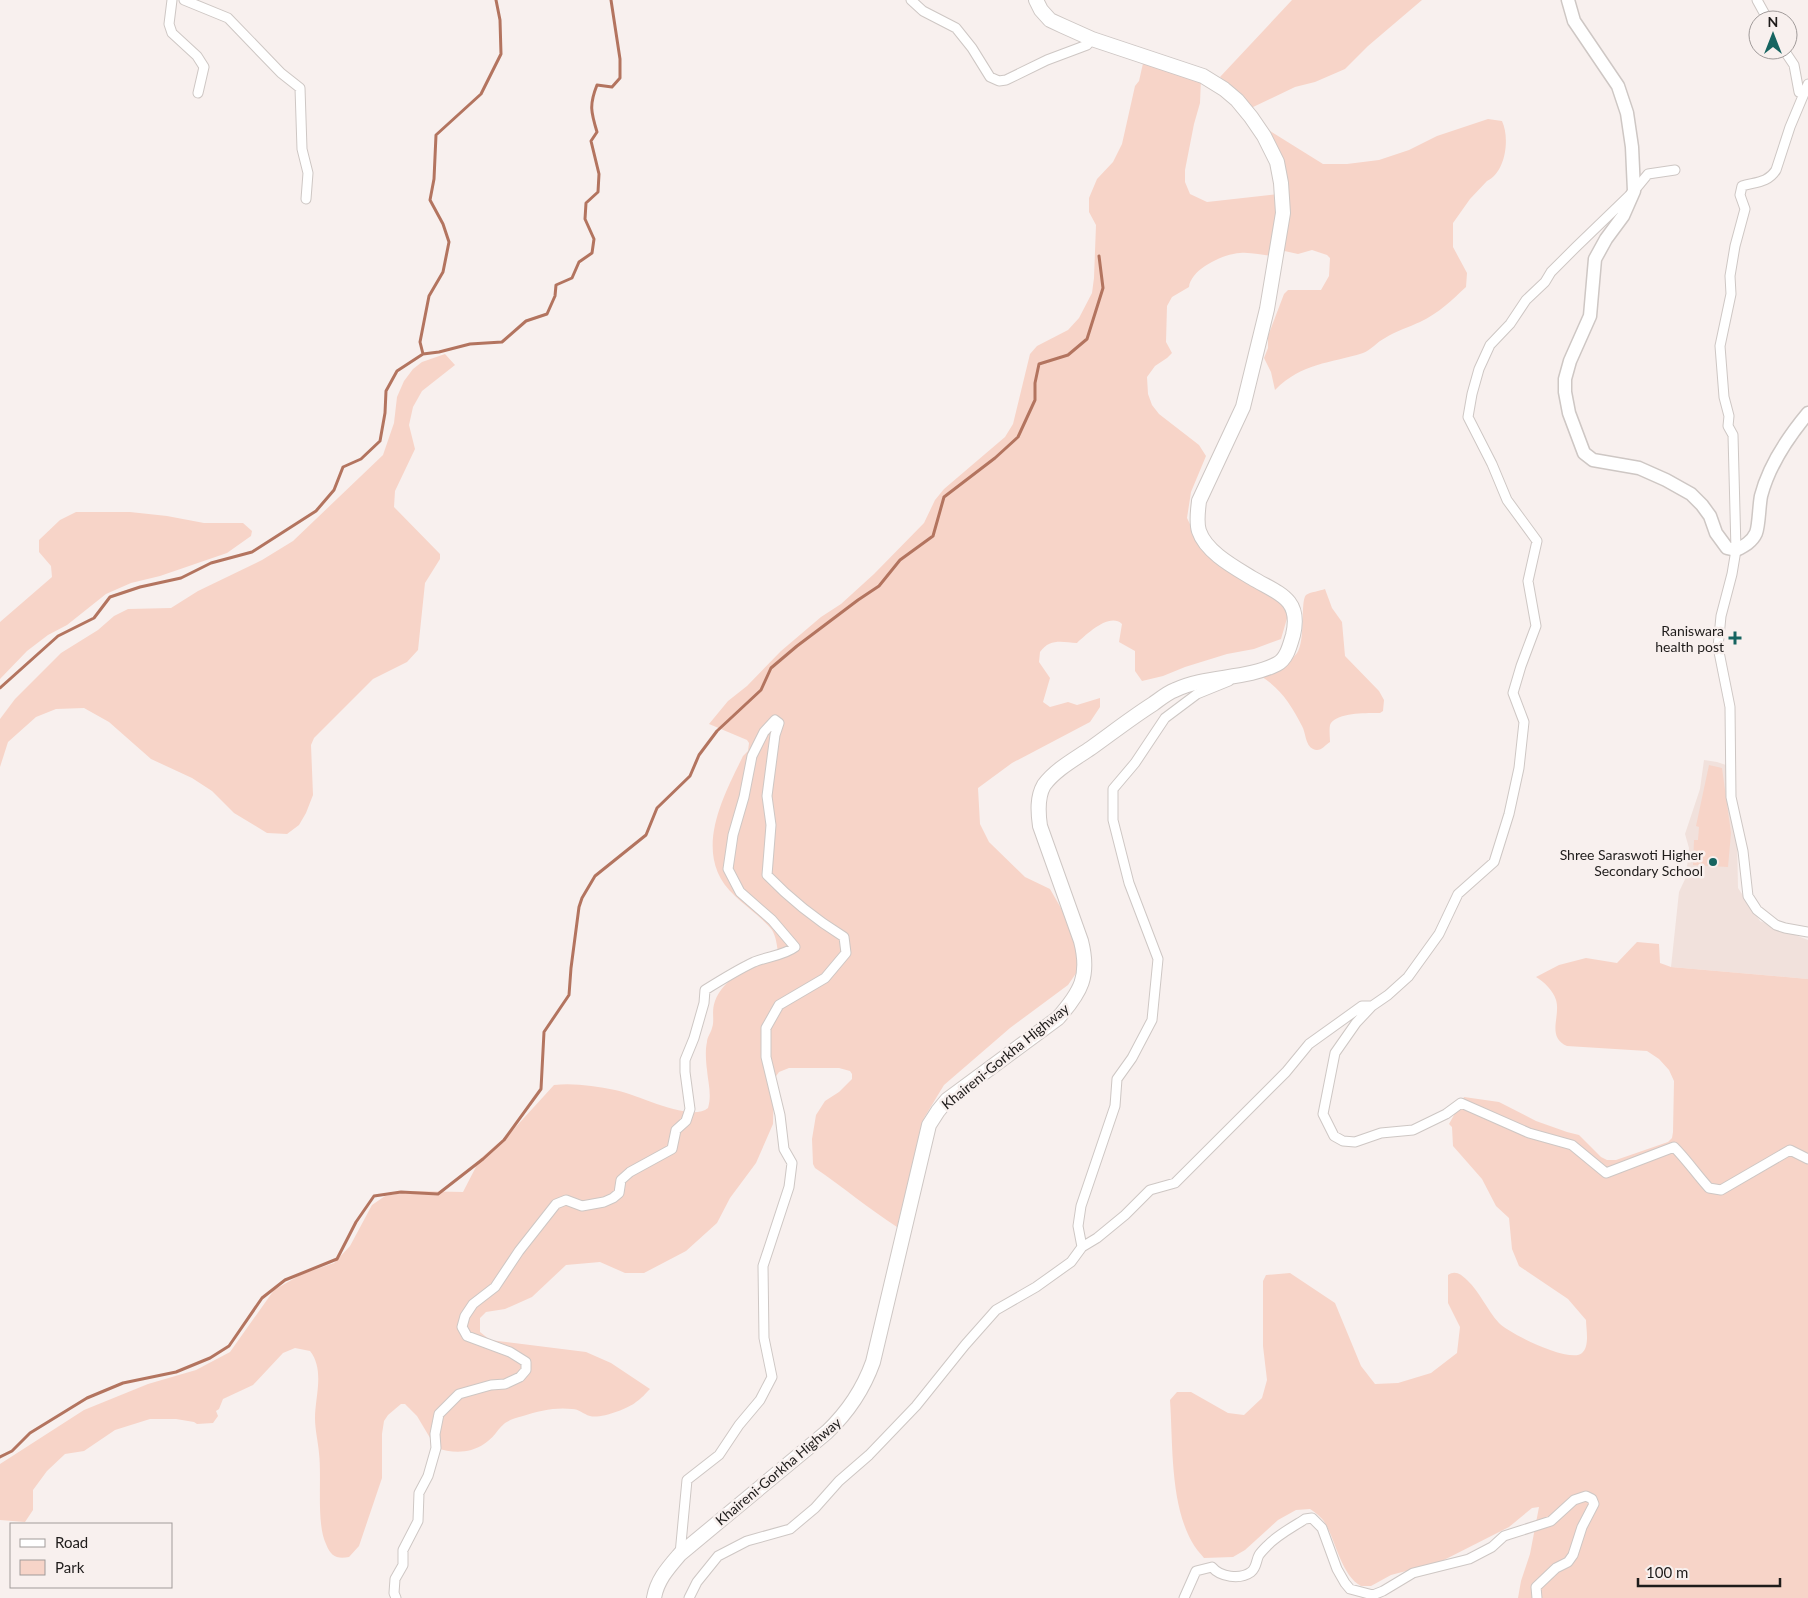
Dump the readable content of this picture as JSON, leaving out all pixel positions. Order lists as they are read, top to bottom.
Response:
{
  "streets": {
    "main road": ["Khaireni-Gorkha Highway"]
  },
  "places": {
    "health": ["Raniswara health post"],
    "other": ["Shree Saraswoti Higher Secondary School"]
  },
  "legend": ["Road", "Park"],
  "scale_bar": "100 m",
  "north": "top"
}
